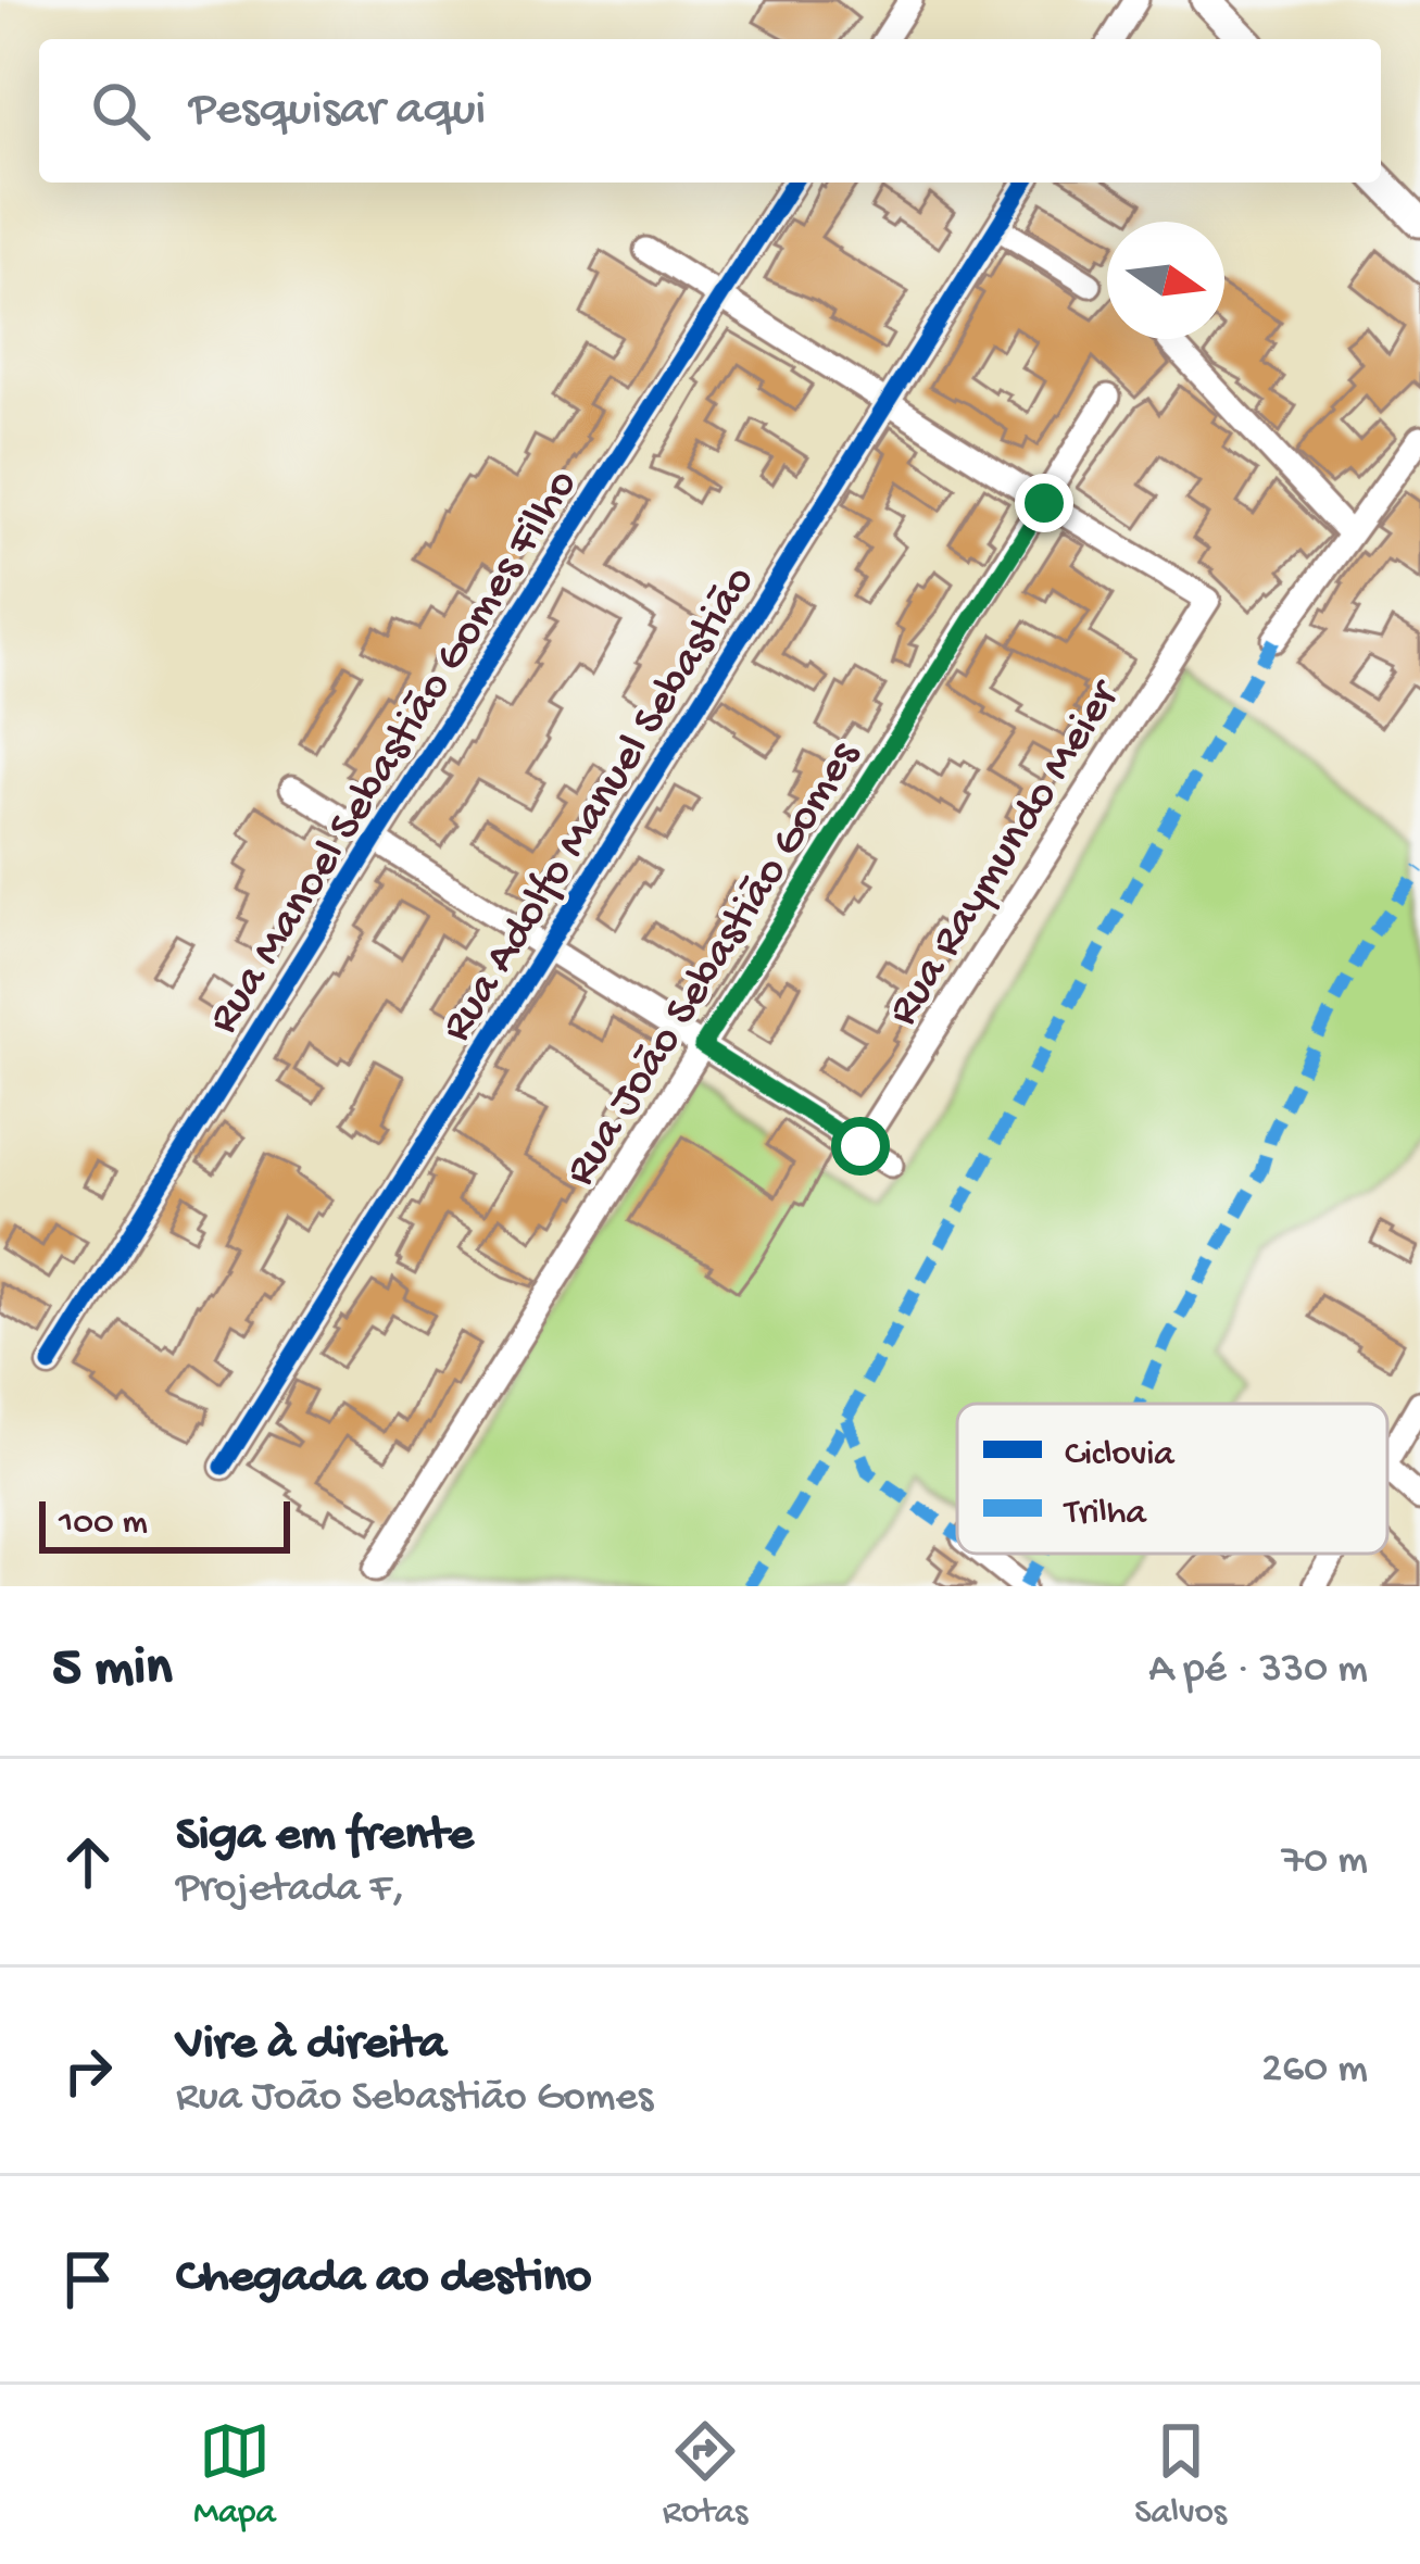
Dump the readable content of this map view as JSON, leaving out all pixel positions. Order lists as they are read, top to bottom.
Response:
{
  "streets": {
    "street": [
      "Rua Manoel Sebastião Gomes Filho",
      "Rua Adolfo Manuel Sebastião",
      "Rua Raymundo Meier",
      "Rua João Sebastião Gomes"
    ]
  },
  "crossings": [
    ["Rua Raymundo Meier", "Rua João Sebastião Gomes"]
  ],
  "legend": ["Ciclovia", "Trilha"],
  "scale_bar": "100 m",
  "north": "right",
  "page": {
    "search": "Pesquisar aqui",
    "scale": "100 m",
    "heading": ["5 min", "A pé · 330 m"],
    "list": [
      ["Siga em frente", "Projetada F,", "70 m"],
      ["Vire à direita", "Rua João Sebastião Gomes", "260 m"],
      "Chegada ao destino"
    ],
    "nav": ["Mapa", "Rotas", "Salvos"]
  }
}
